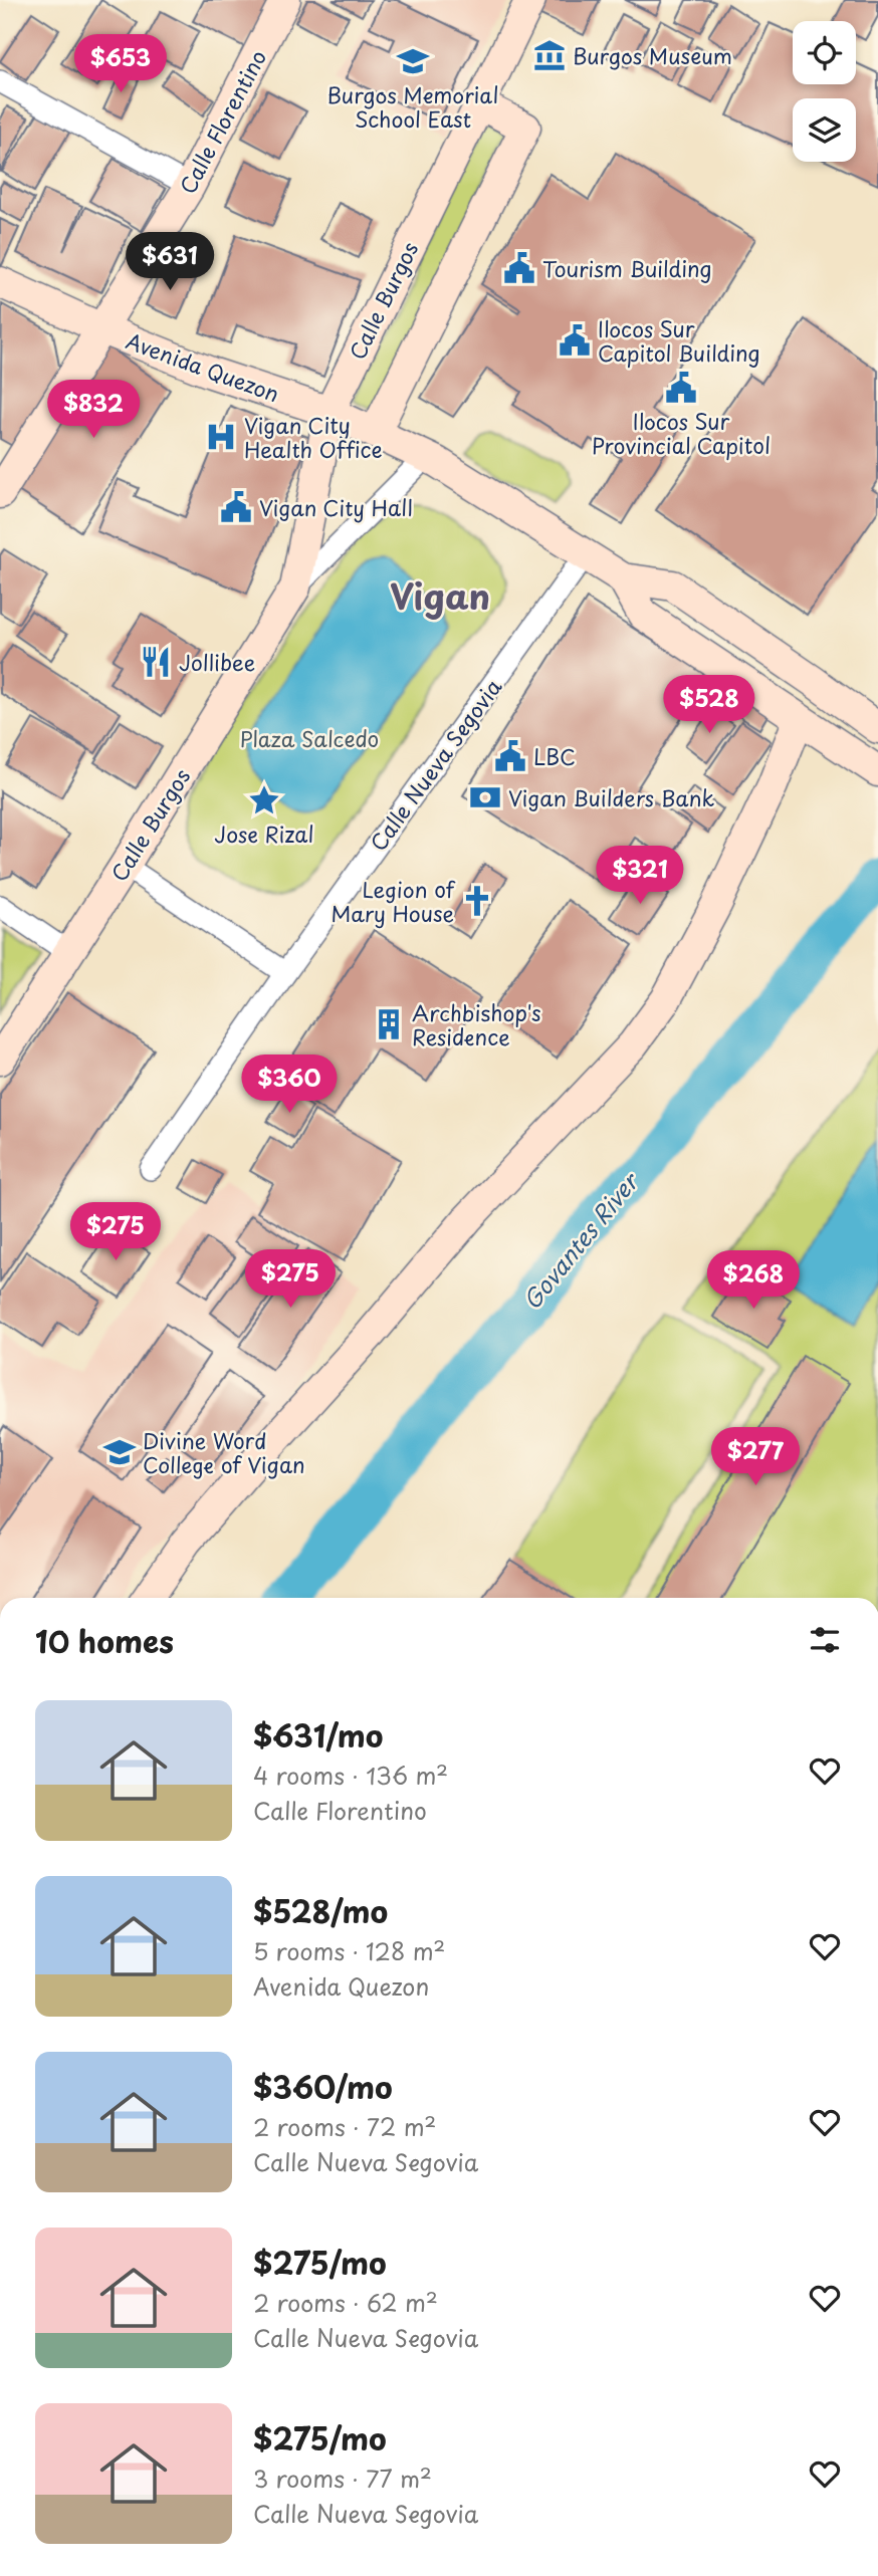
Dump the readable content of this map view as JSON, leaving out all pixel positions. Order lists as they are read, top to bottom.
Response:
{
  "streets": {
    "street": [
      "Calle Florentino",
      "Calle Burgos",
      "Avenida Quezon",
      "Calle Nueva Segovia"
    ]
  },
  "crossings": [
    ["Calle Florentino", "Avenida Quezon"],
    ["Calle Burgos", "Avenida Quezon"],
    ["Avenida Quezon", "Calle Nueva Segovia"]
  ],
  "districts": ["Vigan"],
  "water": ["Govantes River"],
  "parks": ["Plaza Salcedo"],
  "places": {
    "museum": ["Burgos Museum"],
    "school or university": ["Burgos Memorial School East", "Divine Word College of Vigan"],
    "public building": [
      "Tourism Building",
      "Ilocos Sur Capitol Building",
      "Ilocos Sur Provincial Capitol",
      "Vigan City Hall",
      "LBC"
    ],
    "hospital": ["Vigan City Health Office"],
    "restaurant": ["Jollibee"],
    "bank": ["Vigan Builders Bank"],
    "place": ["Jose Rizal"],
    "church": ["Legion of Mary House"],
    "building": ["Archbishop's Residence"]
  },
  "page": {
    "price": [
      "$653",
      "$631",
      "$832",
      "$528",
      "$321",
      "$360",
      "$275",
      "$275",
      "$268",
      "$277"
    ],
    "heading": "10 homes",
    "list": [
      {
        "name": "$631/mo",
        "note": "4 rooms · 136 m² · Calle Florentino"
      },
      {
        "name": "$528/mo",
        "note": "5 rooms · 128 m² · Avenida Quezon"
      },
      {
        "name": "$360/mo",
        "note": "2 rooms · 72 m² · Calle Nueva Segovia"
      },
      {
        "name": "$275/mo",
        "note": "2 rooms · 62 m² · Calle Nueva Segovia"
      },
      {
        "name": "$275/mo",
        "note": "3 rooms · 77 m² · Calle Nueva Segovia"
      }
    ]
  }
}
